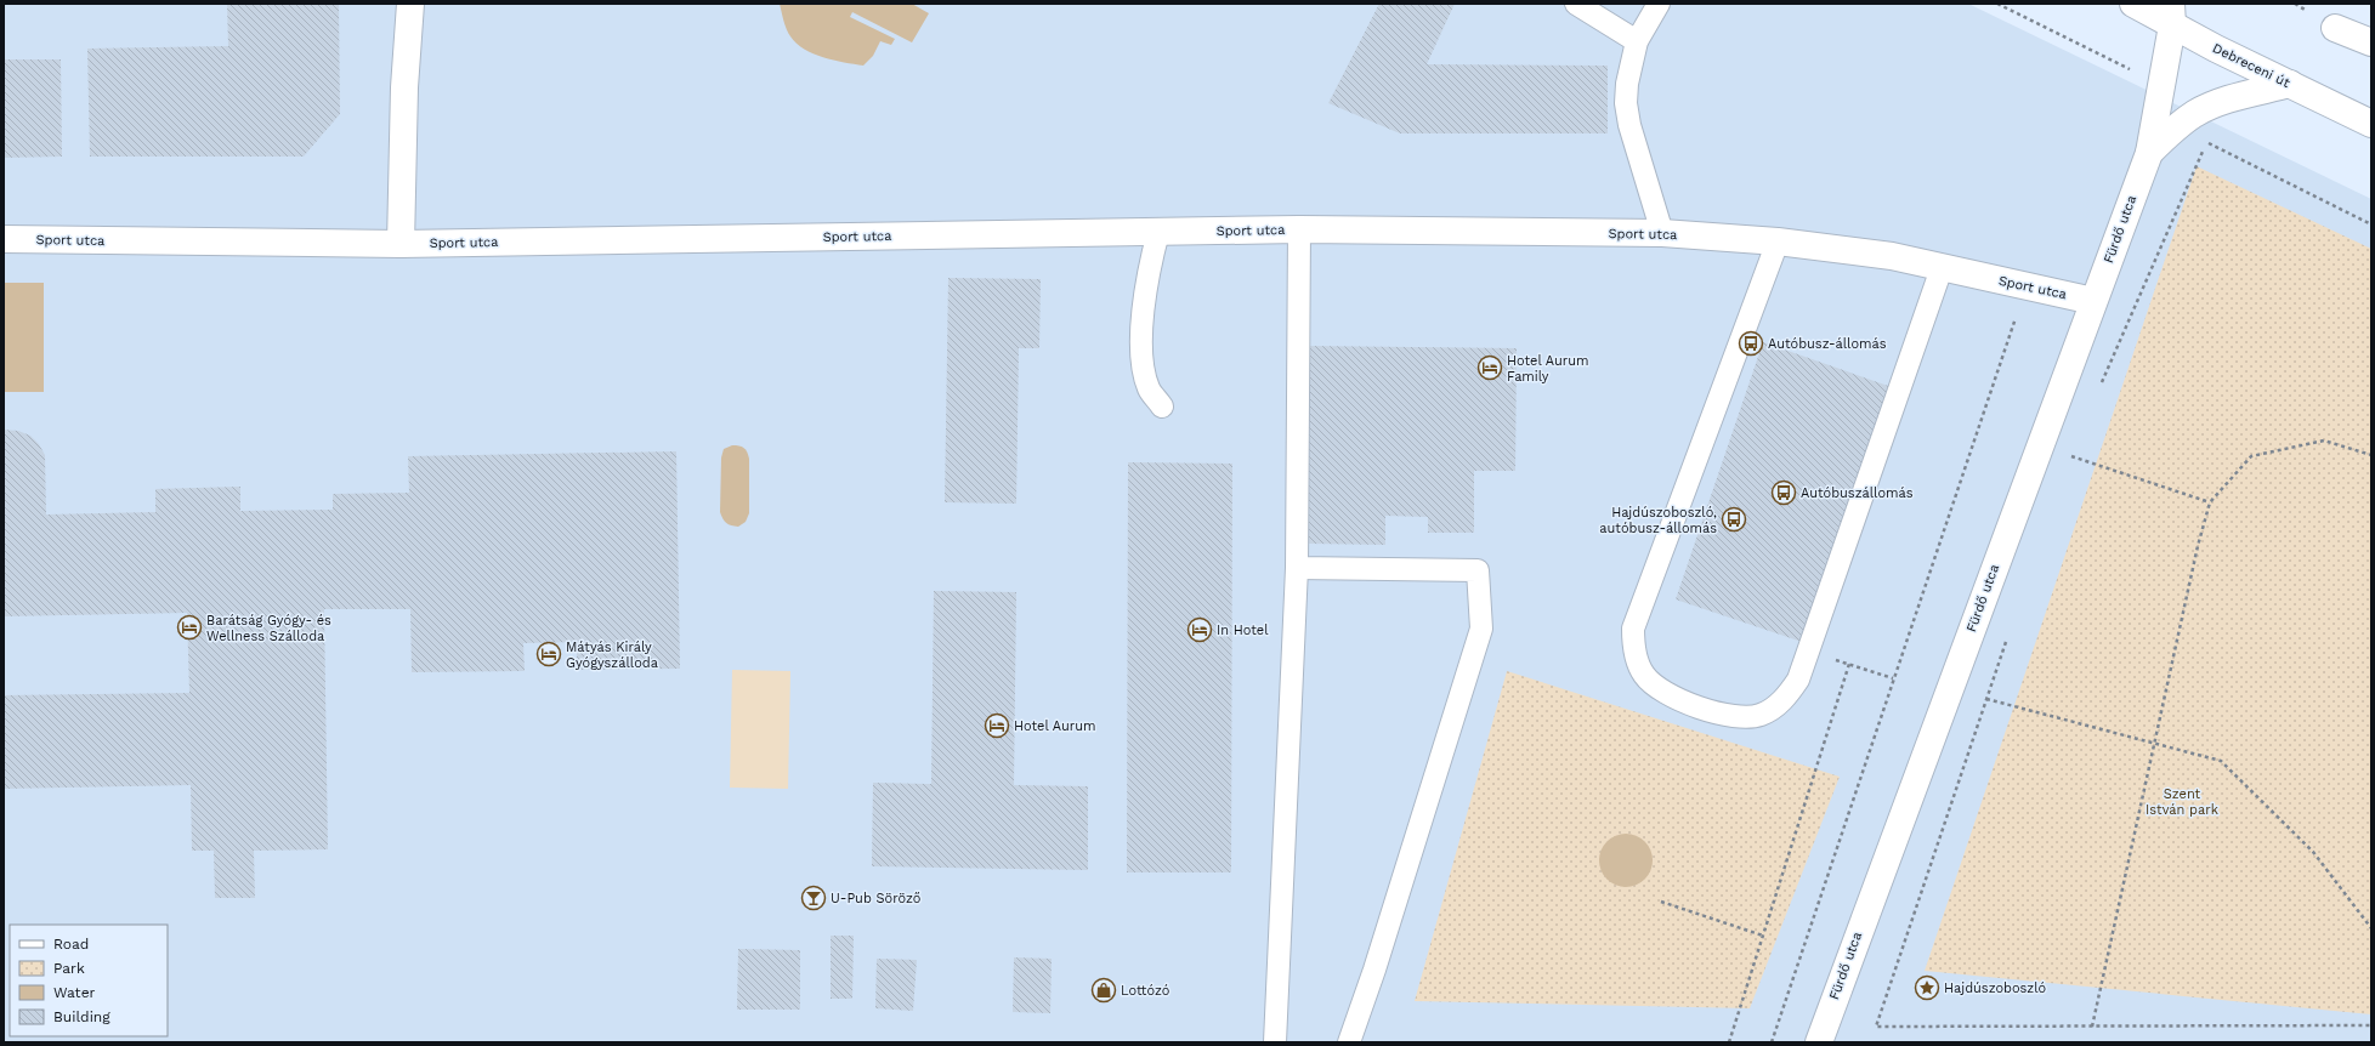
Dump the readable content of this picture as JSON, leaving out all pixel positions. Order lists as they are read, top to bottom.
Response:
{
  "streets": {
    "street": ["Debreceni út", "Fürdő utca", "Sport utca"]
  },
  "crossings": [
    ["Debreceni út", "Fürdő utca"],
    ["Fürdő utca", "Sport utca"]
  ],
  "parks": ["Szent István park"],
  "places": {
    "bus stop": ["Autóbusz-állomás", "Autóbuszállomás", "Hajdúszoboszló, autóbusz-állomás"],
    "hotel": [
      "Hotel Aurum Family",
      "Barátság Gyógy- és Wellness Szálloda",
      "In Hotel",
      "Mátyás Király Gyógyszálloda",
      "Hotel Aurum"
    ],
    "bar": ["U-Pub Söröző"],
    "place": ["Hajdúszoboszló"],
    "shop": ["Lottózó"]
  },
  "legend": [
    "Road",
    "Park",
    "Water",
    "Building"
  ]
}
